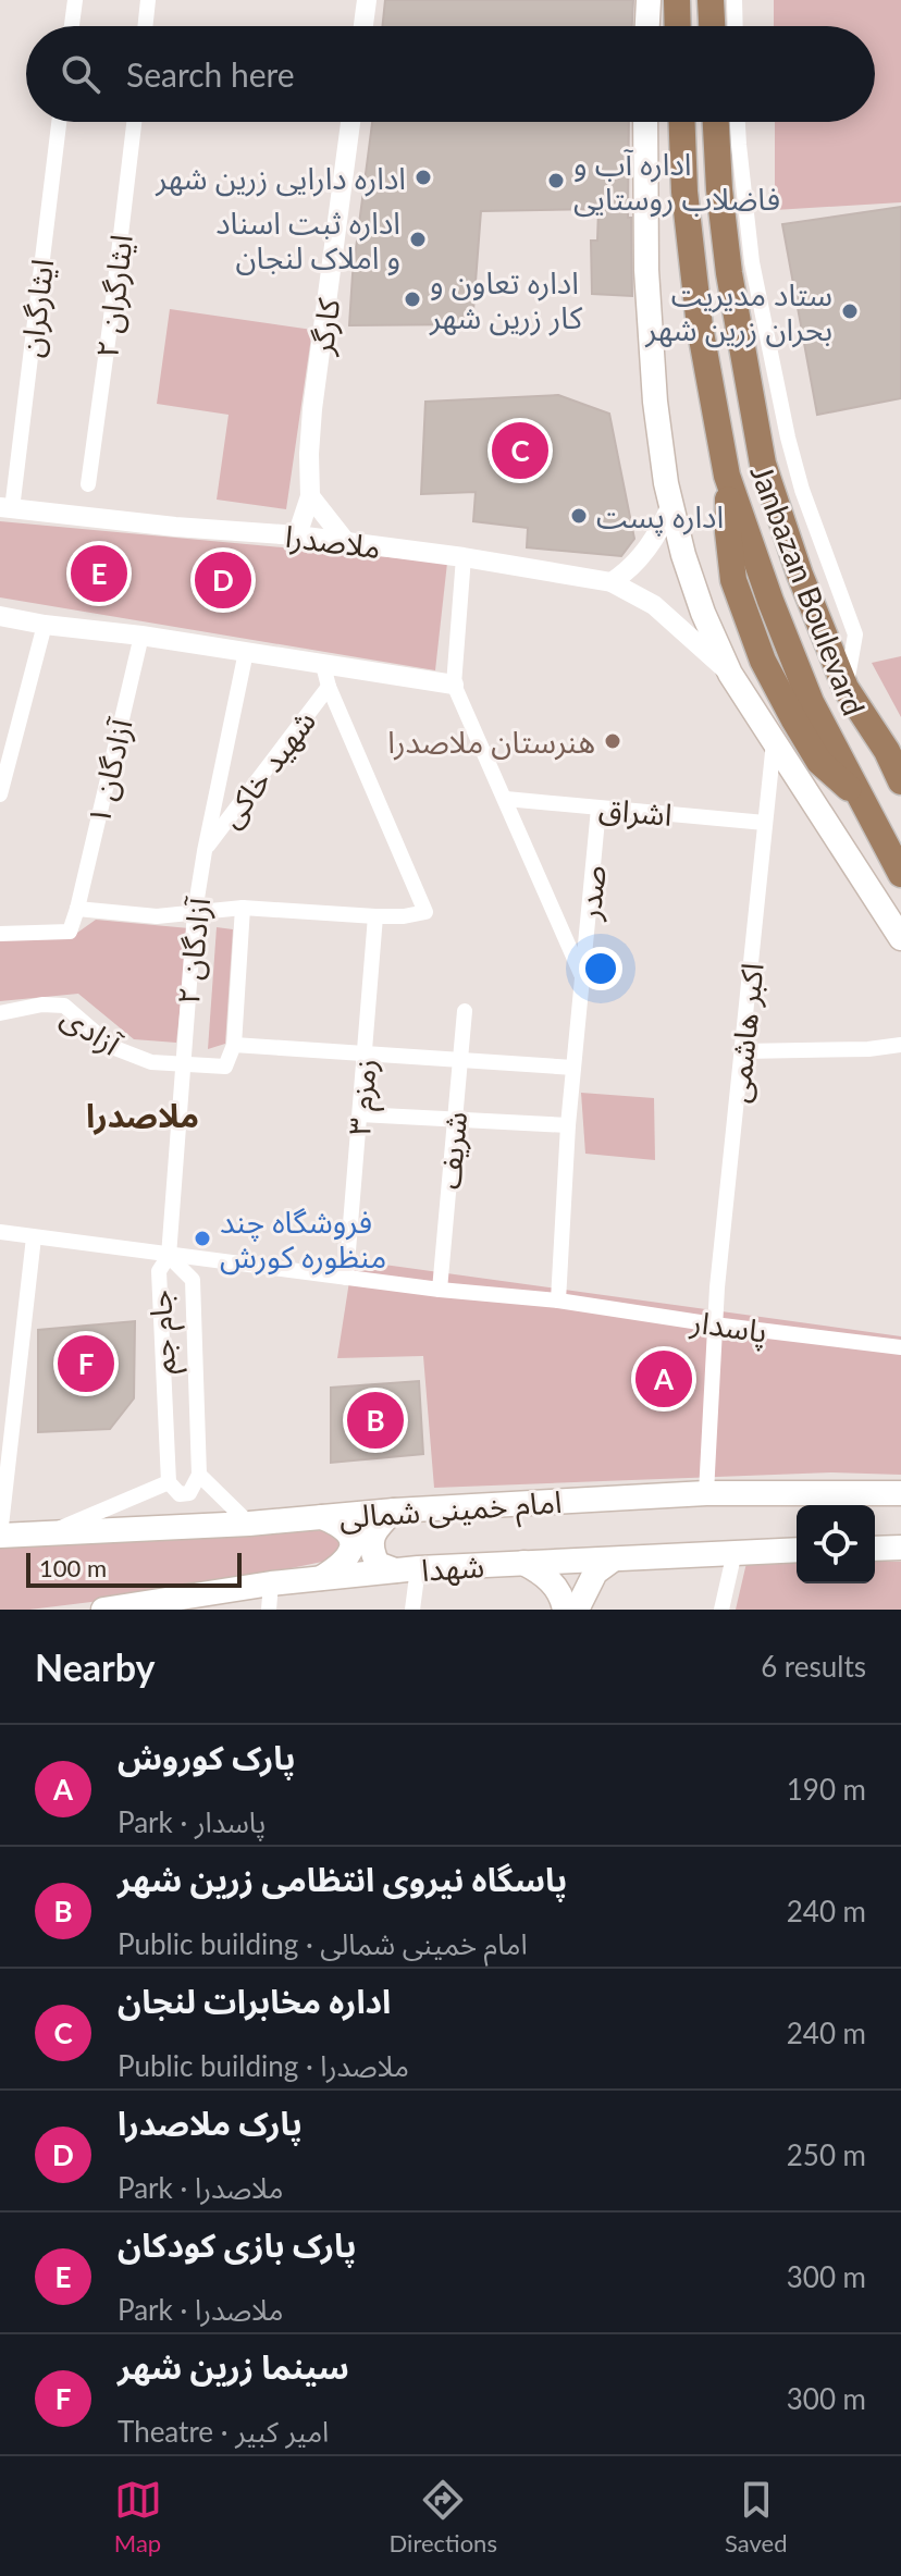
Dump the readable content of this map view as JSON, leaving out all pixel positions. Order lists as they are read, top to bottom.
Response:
{
  "streets": {
    "main road": ["Janbazan Boulevard", "امام خمینی شمالی", "شهدا"],
    "street": [
      "ایثارگران ۲",
      "ایثارگران",
      "کارگر",
      "ملاصدرا",
      "شهید خاکی",
      "آزادگان ۱",
      "اشراق",
      "صدر",
      "آزادگان ۲",
      "آزادی",
      "اکبر هاشمی",
      "زمزم ۳",
      "شریف",
      "پاسدار",
      "جام جم"
    ]
  },
  "crossings": [
    ["ایثارگران", "ملاصدرا"],
    ["کارگر", "ملاصدرا"],
    ["شهید خاکی", "آزادگان ۲"],
    ["اشراق", "صدر"],
    ["اشراق", "اکبر هاشمی"],
    ["صدر", "پاسدار"],
    ["آزادگان ۲", "آزادی"],
    ["آزادگان ۲", "پاسدار"],
    ["آزادگان ۲", "جام جم"],
    ["اکبر هاشمی", "پاسدار"],
    ["اکبر هاشمی", "امام خمینی شمالی"],
    ["زمزم ۳", "پاسدار"],
    ["شریف", "پاسدار"],
    ["پاسدار", "جام جم"]
  ],
  "districts": ["ملاصدرا"],
  "places": [
    "اداره دارایی زرین شهر",
    "اداره آب و فاضلاب روستایی",
    "اداره ثبت اسناد و املاک لنجان",
    "اداره تعاون و کار زرین شهر",
    "ستاد مدیریت بحران زرین شهر",
    "اداره پست",
    "هنرستان ملاصدرا",
    "فروشگاه چند منظوره کورش"
  ],
  "scale_bar": "100 m",
  "page": {
    "search": "Search here",
    "pins": [
      "C",
      "E",
      "D",
      "F",
      "A",
      "B"
    ],
    "scale": "100 m",
    "heading": ["Nearby", "6 results"],
    "list": [
      {
        "mark": "A",
        "name": "پارک کوروش",
        "note": "Park · پاسدار",
        "value": "190 m"
      },
      {
        "mark": "B",
        "name": "پاسگاه نیروی انتظامی زرین شهر",
        "note": "Public building · امام خمینی شمالی",
        "value": "240 m"
      },
      {
        "mark": "C",
        "name": "اداره مخابرات لنجان",
        "note": "Public building · ملاصدرا",
        "value": "240 m"
      },
      {
        "mark": "D",
        "name": "پارک ملاصدرا",
        "note": "Park · ملاصدرا",
        "value": "250 m"
      },
      {
        "mark": "E",
        "name": "پارک بازی کودکان",
        "note": "Park · ملاصدرا",
        "value": "300 m"
      },
      {
        "mark": "F",
        "name": "سینما زرین شهر",
        "note": "Theatre · امیر کبیر",
        "value": "300 m"
      }
    ],
    "nav": ["Map", "Directions", "Saved"]
  }
}
